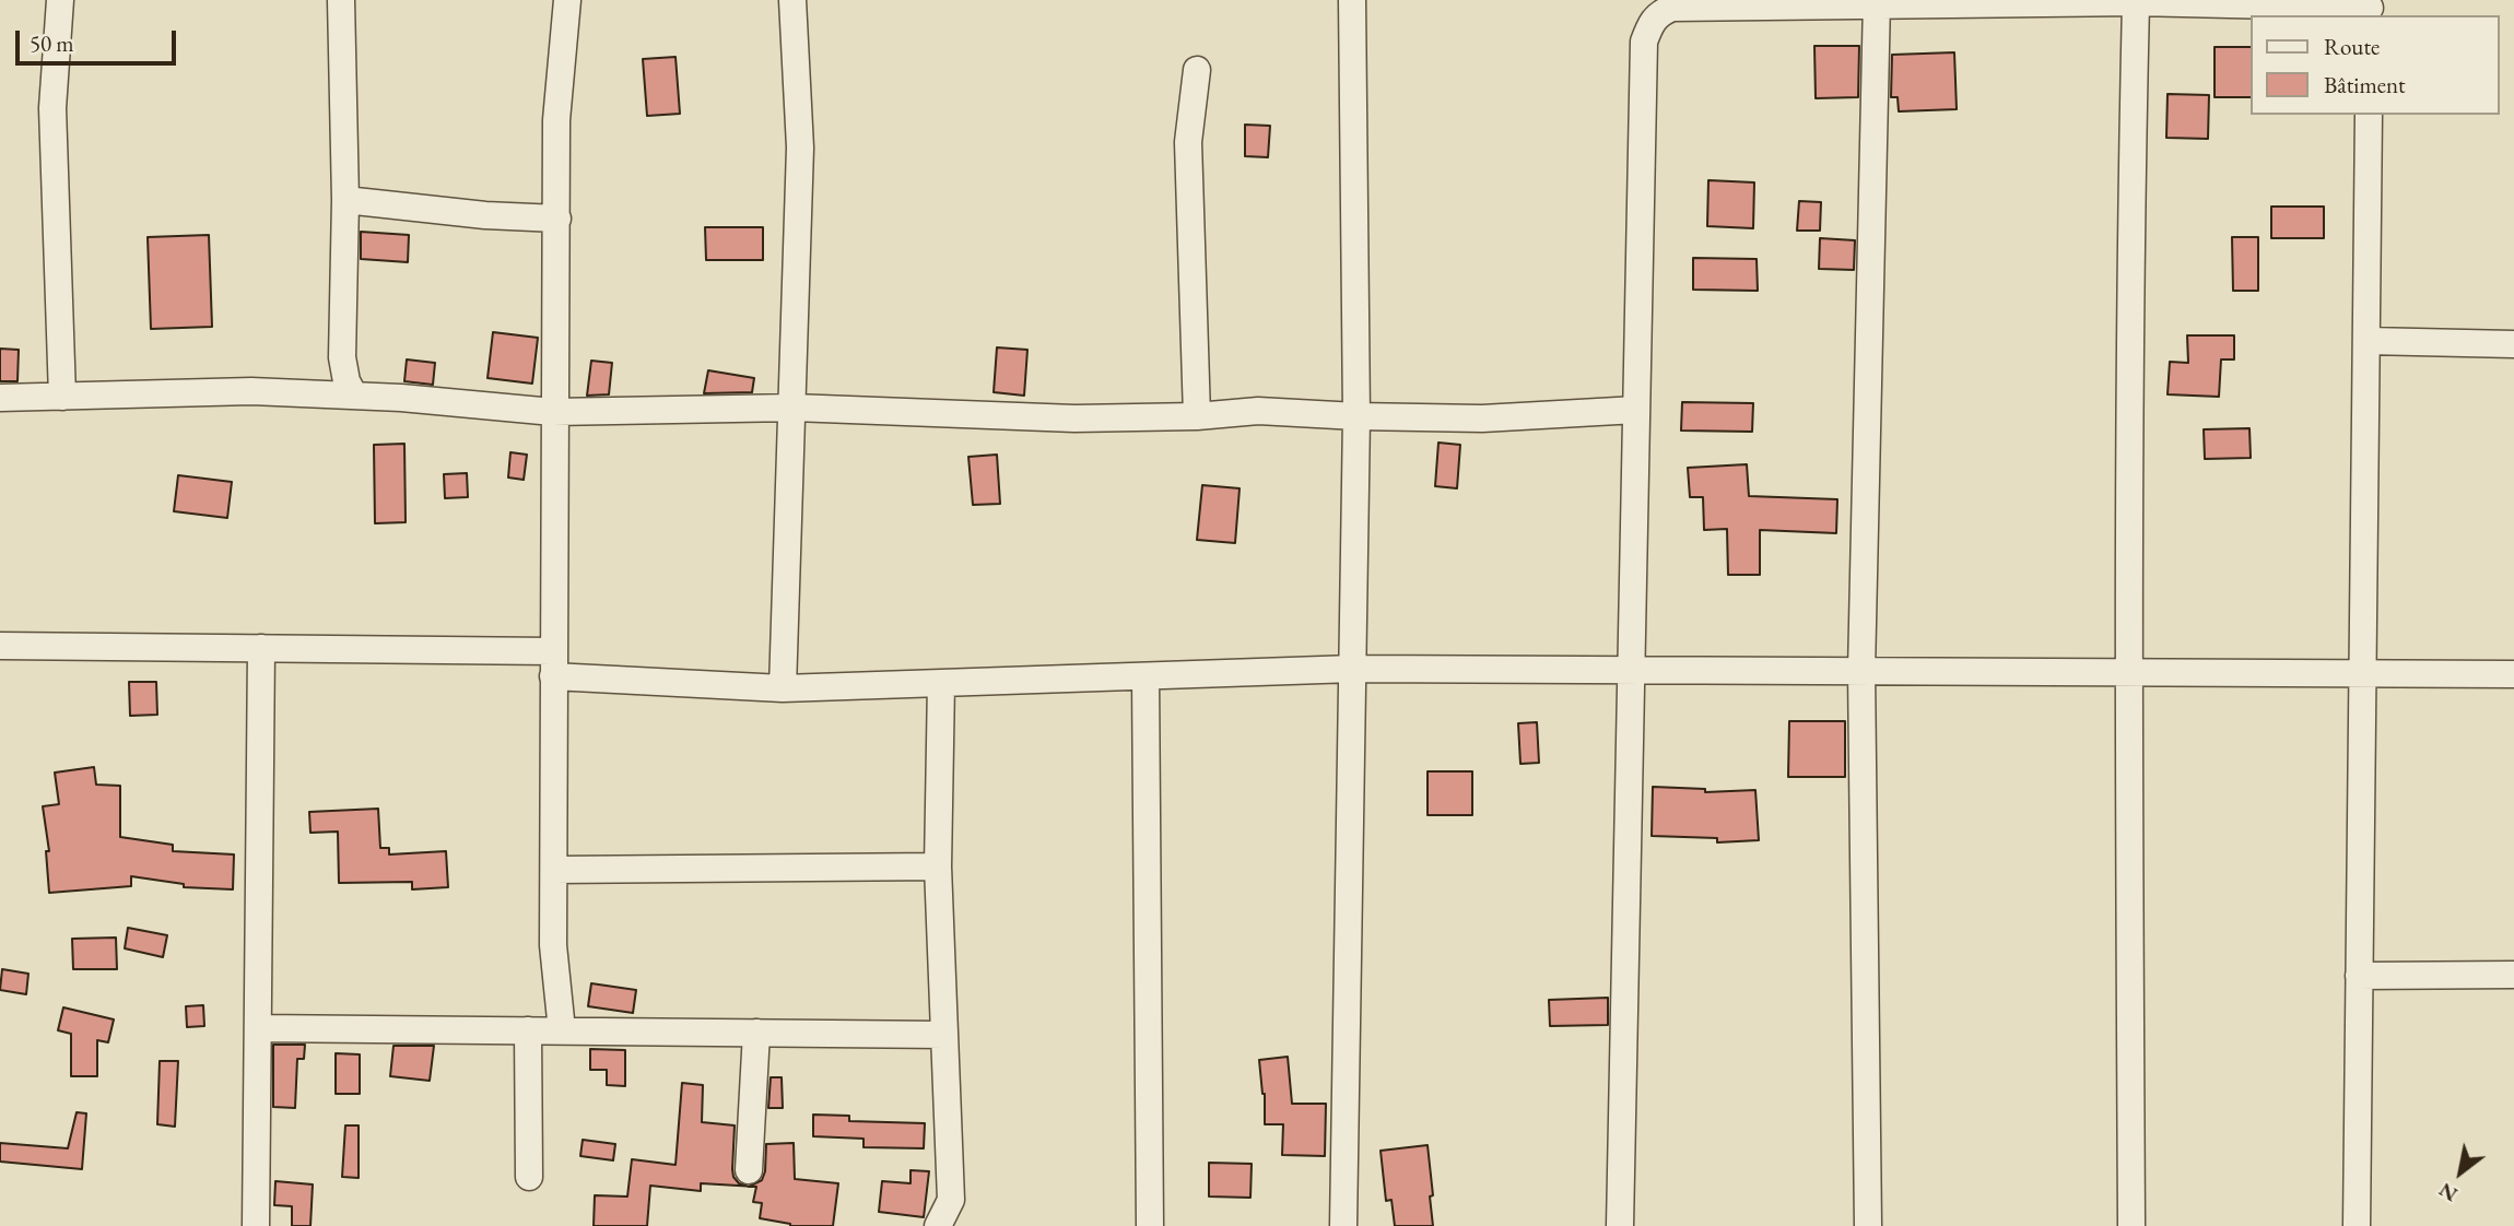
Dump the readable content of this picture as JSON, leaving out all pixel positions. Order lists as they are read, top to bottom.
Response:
{
  "legend": ["Route", "Bâtiment"],
  "scale_bar": "50 m",
  "north": "bottom left"
}
